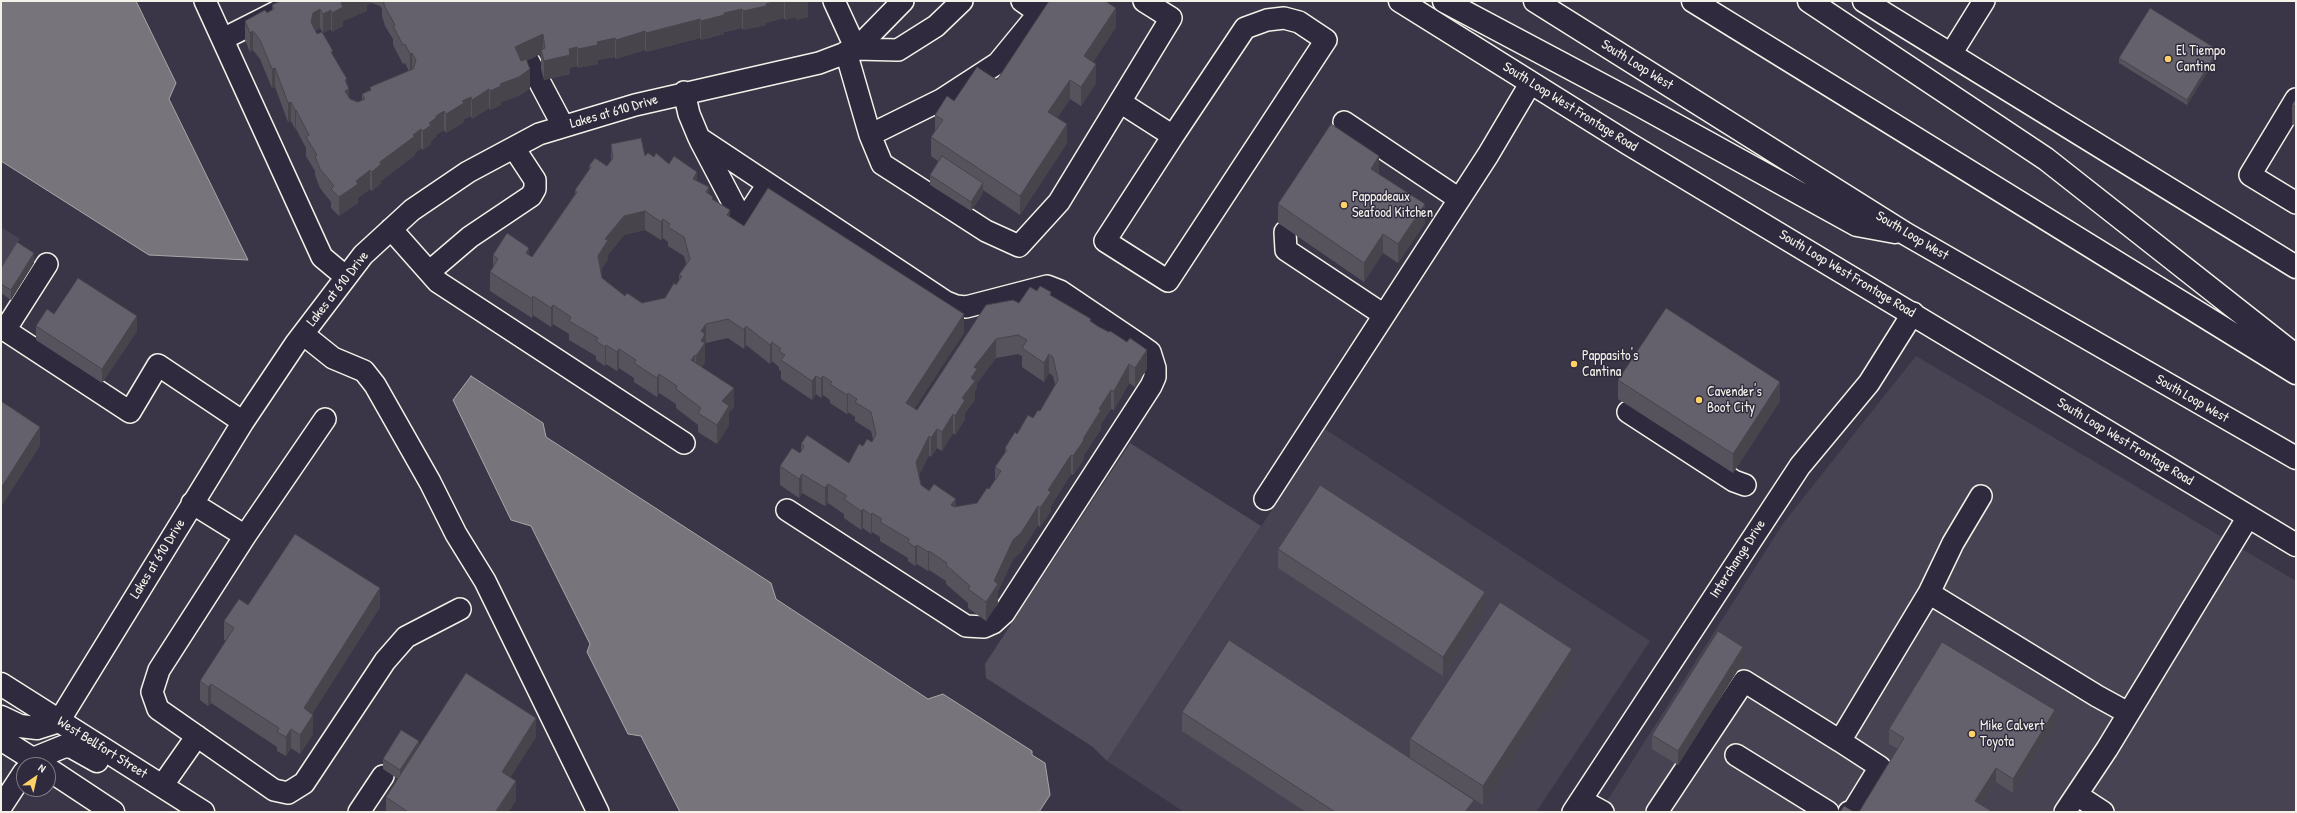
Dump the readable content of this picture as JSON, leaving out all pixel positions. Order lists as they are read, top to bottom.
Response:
{
  "streets": {
    "main road": ["South Loop West", "South Loop West Frontage Road", "West Bellfort Street"],
    "street": ["Lakes at 610 Drive", "Interchange Drive"]
  },
  "crossings": [
    ["South Loop West Frontage Road", "Interchange Drive"],
    ["Lakes at 610 Drive", "West Bellfort Street"]
  ],
  "places": [
    "El Tiempo Cantina",
    "Pappadeaux Seafood Kitchen",
    "Pappasito's Cantina",
    "Cavender's Boot City",
    "Mike Calvert Toyota"
  ],
  "north": "top right"
}
